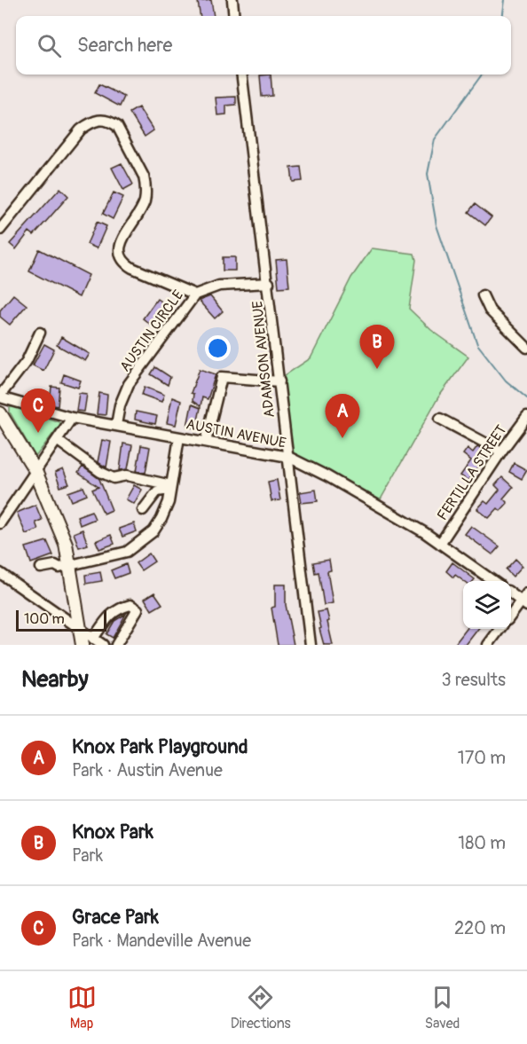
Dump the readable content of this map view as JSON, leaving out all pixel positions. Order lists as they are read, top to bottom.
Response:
{
  "streets": {
    "street": [
      "AUSTIN CIRCLE",
      "ADAMSON AVENUE",
      "AUSTIN AVENUE",
      "FERTILLA STREET"
    ]
  },
  "crossings": [
    ["AUSTIN CIRCLE", "ADAMSON AVENUE"],
    ["AUSTIN CIRCLE", "AUSTIN AVENUE"],
    ["ADAMSON AVENUE", "AUSTIN AVENUE"],
    ["AUSTIN AVENUE", "FERTILLA STREET"]
  ],
  "scale_bar": "100 m",
  "page": {
    "search": "Search here",
    "pins": ["B", "C", "A"],
    "scale": "100 m",
    "heading": ["Nearby", "3 results"],
    "list": [
      {
        "mark": "A",
        "name": "Knox Park Playground",
        "note": "Park · Austin Avenue",
        "value": "170 m"
      },
      {
        "mark": "B",
        "name": "Knox Park",
        "note": "Park",
        "value": "180 m"
      },
      {
        "mark": "C",
        "name": "Grace Park",
        "note": "Park · Mandeville Avenue",
        "value": "220 m"
      }
    ],
    "nav": ["Map", "Directions", "Saved"]
  }
}
